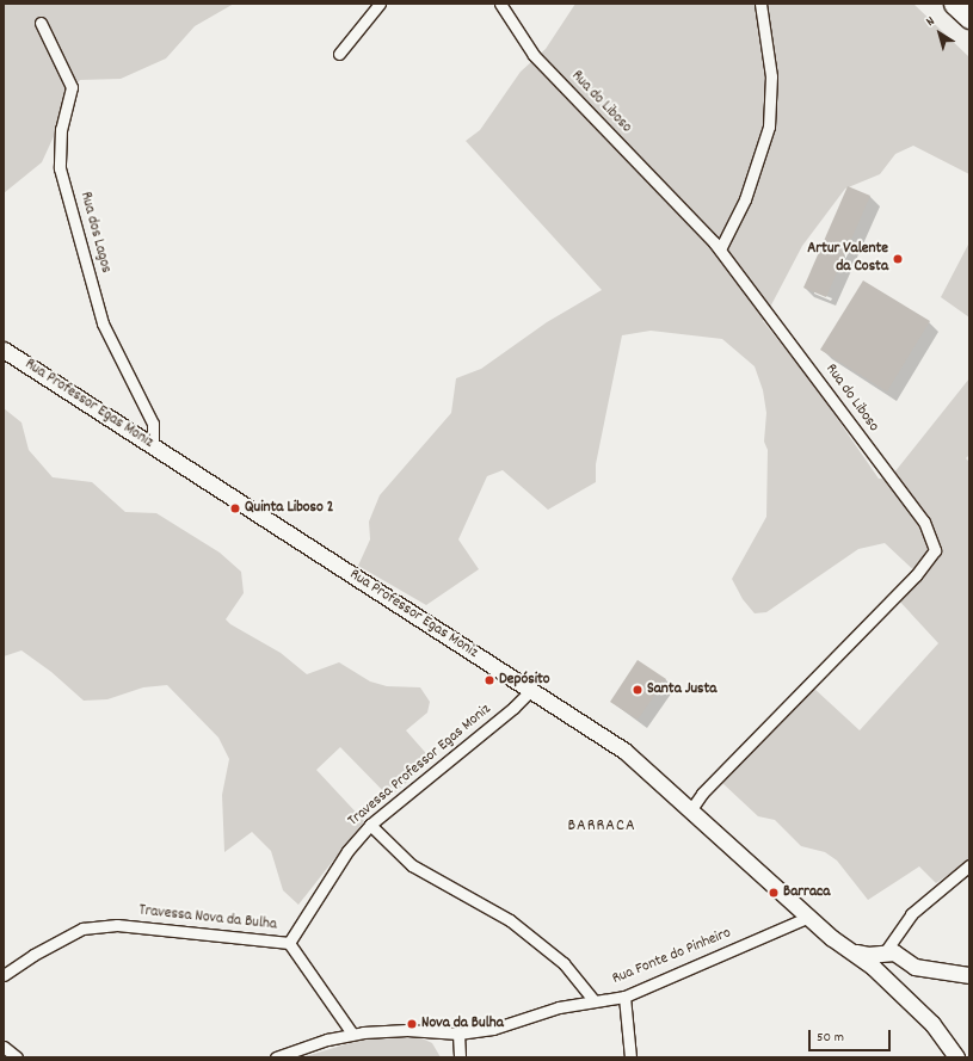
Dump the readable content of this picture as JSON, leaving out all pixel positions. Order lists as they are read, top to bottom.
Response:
{
  "streets": {
    "main road": ["Rua Professor Egas Moniz"],
    "street": [
      "Rua do Liboso",
      "Rua dos Lagos",
      "Travessa Professor Egas Moniz",
      "Travessa Nova da Bulha",
      "Rua Fonte do Pinheiro"
    ]
  },
  "crossings": [
    ["Rua do Liboso", "Rua Professor Egas Moniz"],
    ["Rua dos Lagos", "Rua Professor Egas Moniz"],
    ["Rua Professor Egas Moniz", "Travessa Professor Egas Moniz"],
    ["Rua Professor Egas Moniz", "Rua Fonte do Pinheiro"],
    ["Travessa Professor Egas Moniz", "Travessa Nova da Bulha"]
  ],
  "districts": ["BARRACA"],
  "places": [
    "Artur Valente da Costa",
    "Quinta Liboso 2",
    "Depósito",
    "Santa Justa",
    "Barraca",
    "Nova da Bulha"
  ],
  "scale_bar": "50 m",
  "north": "top left"
}
